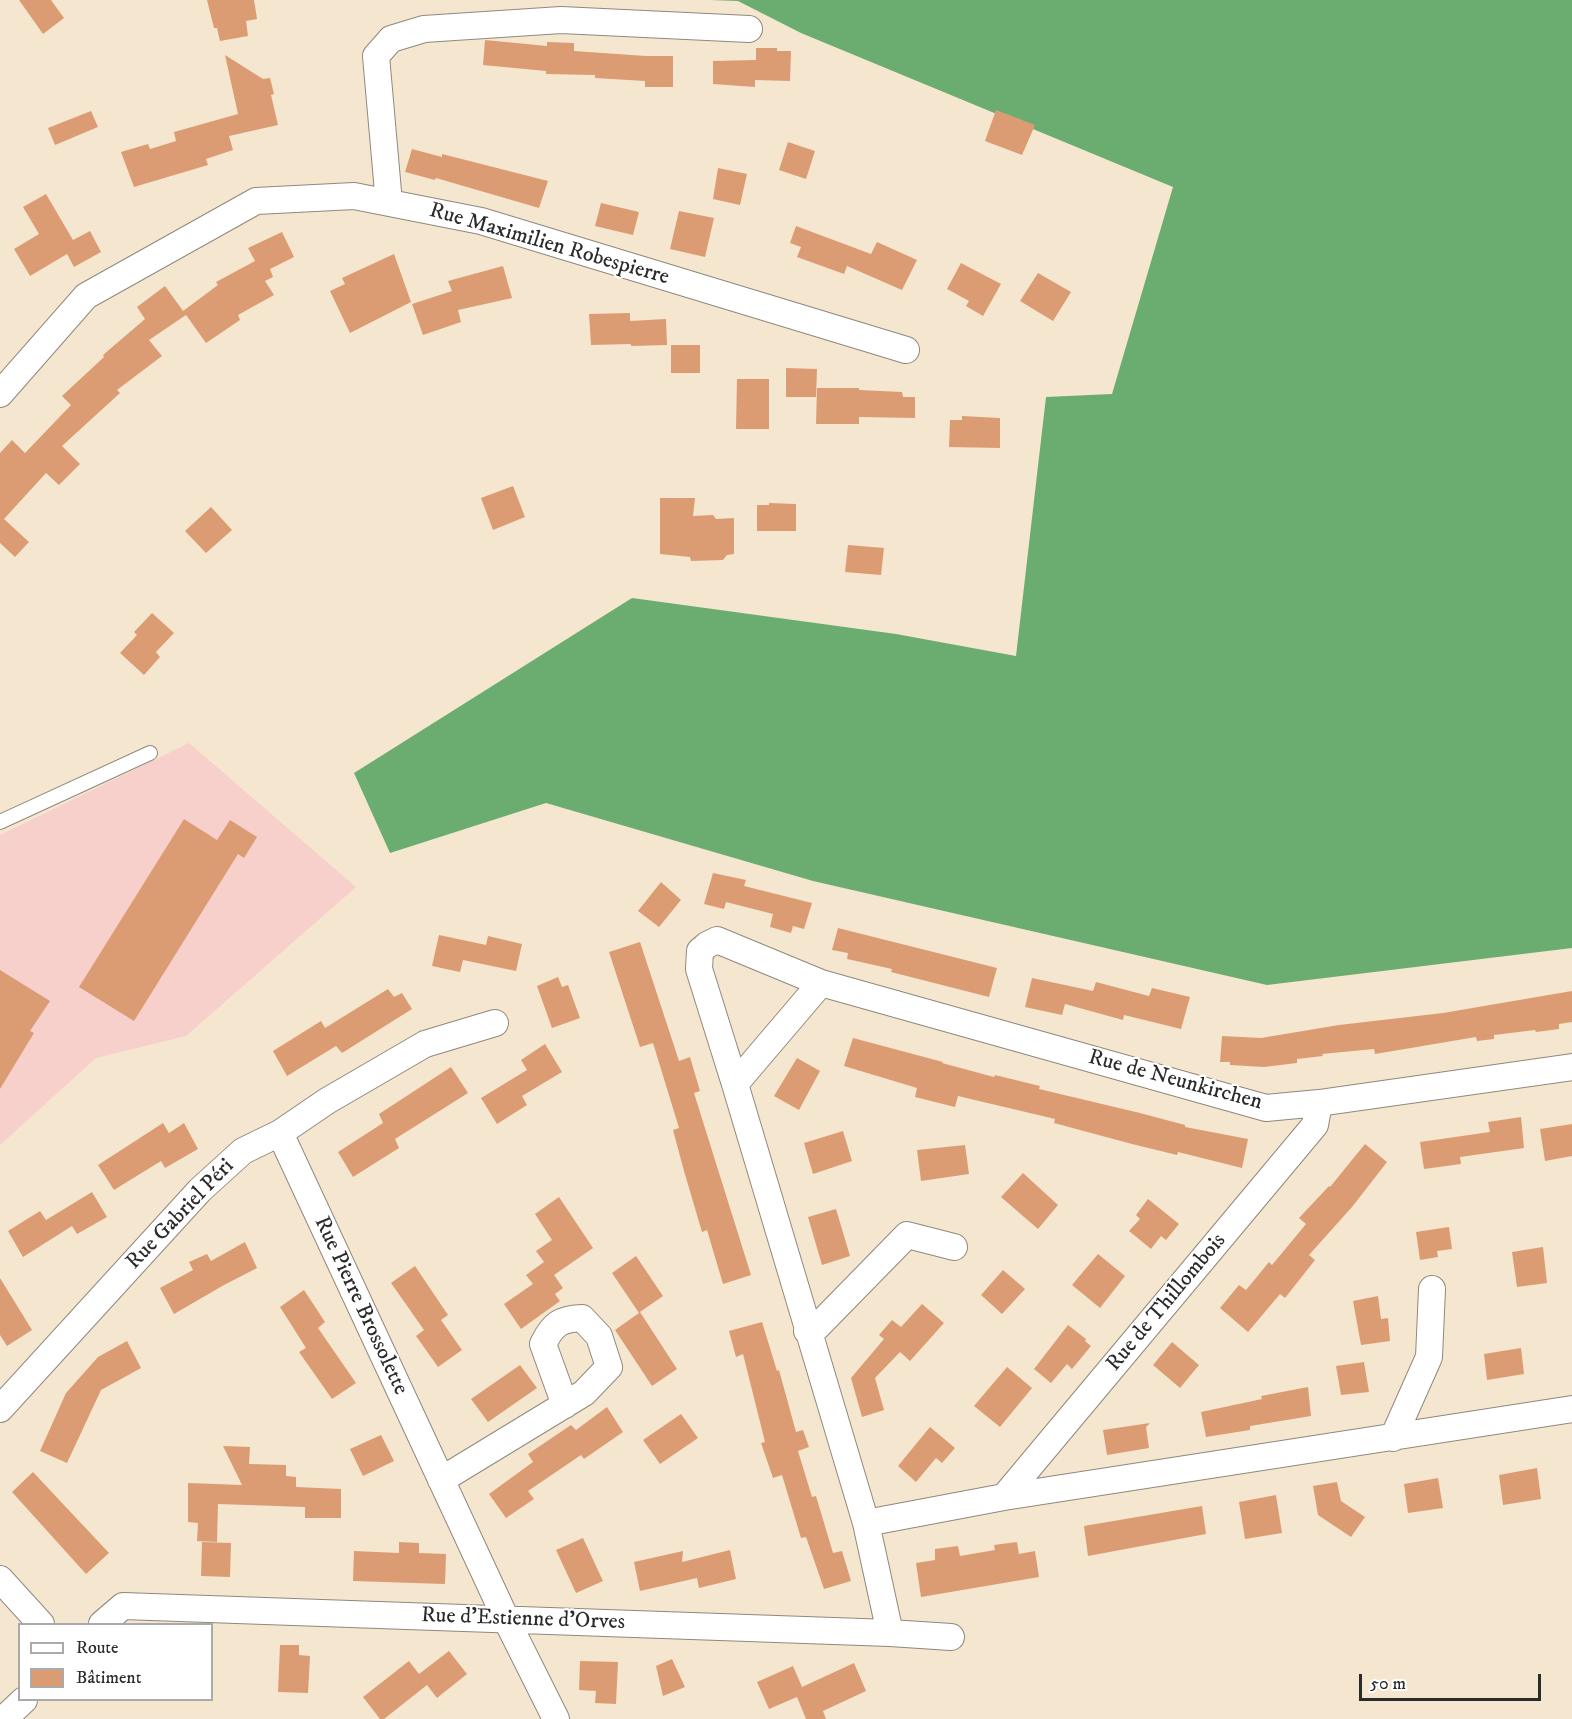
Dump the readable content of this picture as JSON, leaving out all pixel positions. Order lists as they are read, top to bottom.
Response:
{
  "streets": {
    "street": [
      "Rue Maximilien Robespierre",
      "Rue de Neunkirchen",
      "Rue Gabriel Péri",
      "Rue de Thillombois",
      "Rue Pierre Brossolette",
      "Rue d'Estienne d'Orves"
    ]
  },
  "crossings": [
    ["Rue de Neunkirchen", "Rue de Thillombois"],
    ["Rue de Neunkirchen", "Rue d'Estienne d'Orves"],
    ["Rue Gabriel Péri", "Rue Pierre Brossolette"],
    ["Rue Pierre Brossolette", "Rue d'Estienne d'Orves"]
  ],
  "legend": ["Route", "Bâtiment"],
  "scale_bar": "50 m"
}
